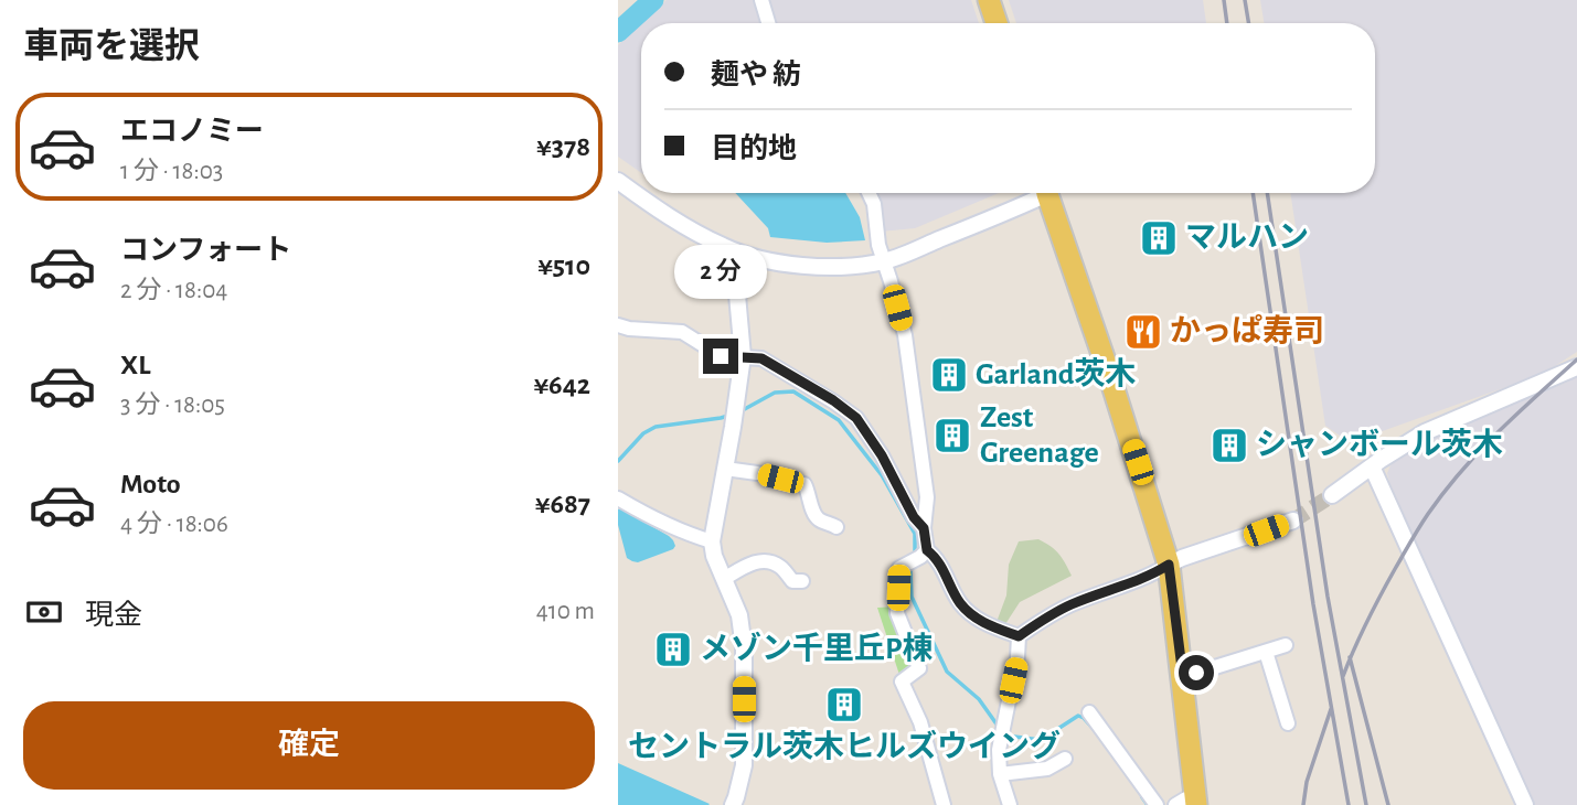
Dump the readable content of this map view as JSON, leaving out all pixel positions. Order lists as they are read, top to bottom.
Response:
{
  "places": {
    "building": [
      "マルハン",
      "Garland茨木",
      "Zest Greenage",
      "シャンボール茨木",
      "メゾン千里丘P棟",
      "セントラル茨木ヒルズウイング"
    ],
    "restaurant": ["かっぱ寿司"]
  },
  "page": {
    "heading": "車両を選択",
    "banner": ["麺や 紡", "目的地"],
    "list": [
      {
        "name": "エコノミー",
        "note": "1 分 · 18:03",
        "value": "¥378"
      },
      {
        "name": "コンフォート",
        "note": "2 分 · 18:04",
        "value": "¥510"
      },
      {
        "name": "XL",
        "note": "3 分 · 18:05",
        "value": "¥642"
      },
      {
        "name": "Moto",
        "note": "4 分 · 18:06",
        "value": "¥687"
      }
    ],
    "bubble": "2 分",
    "pay": ["現金", "410 m"],
    "buttons": "確定"
  }
}
